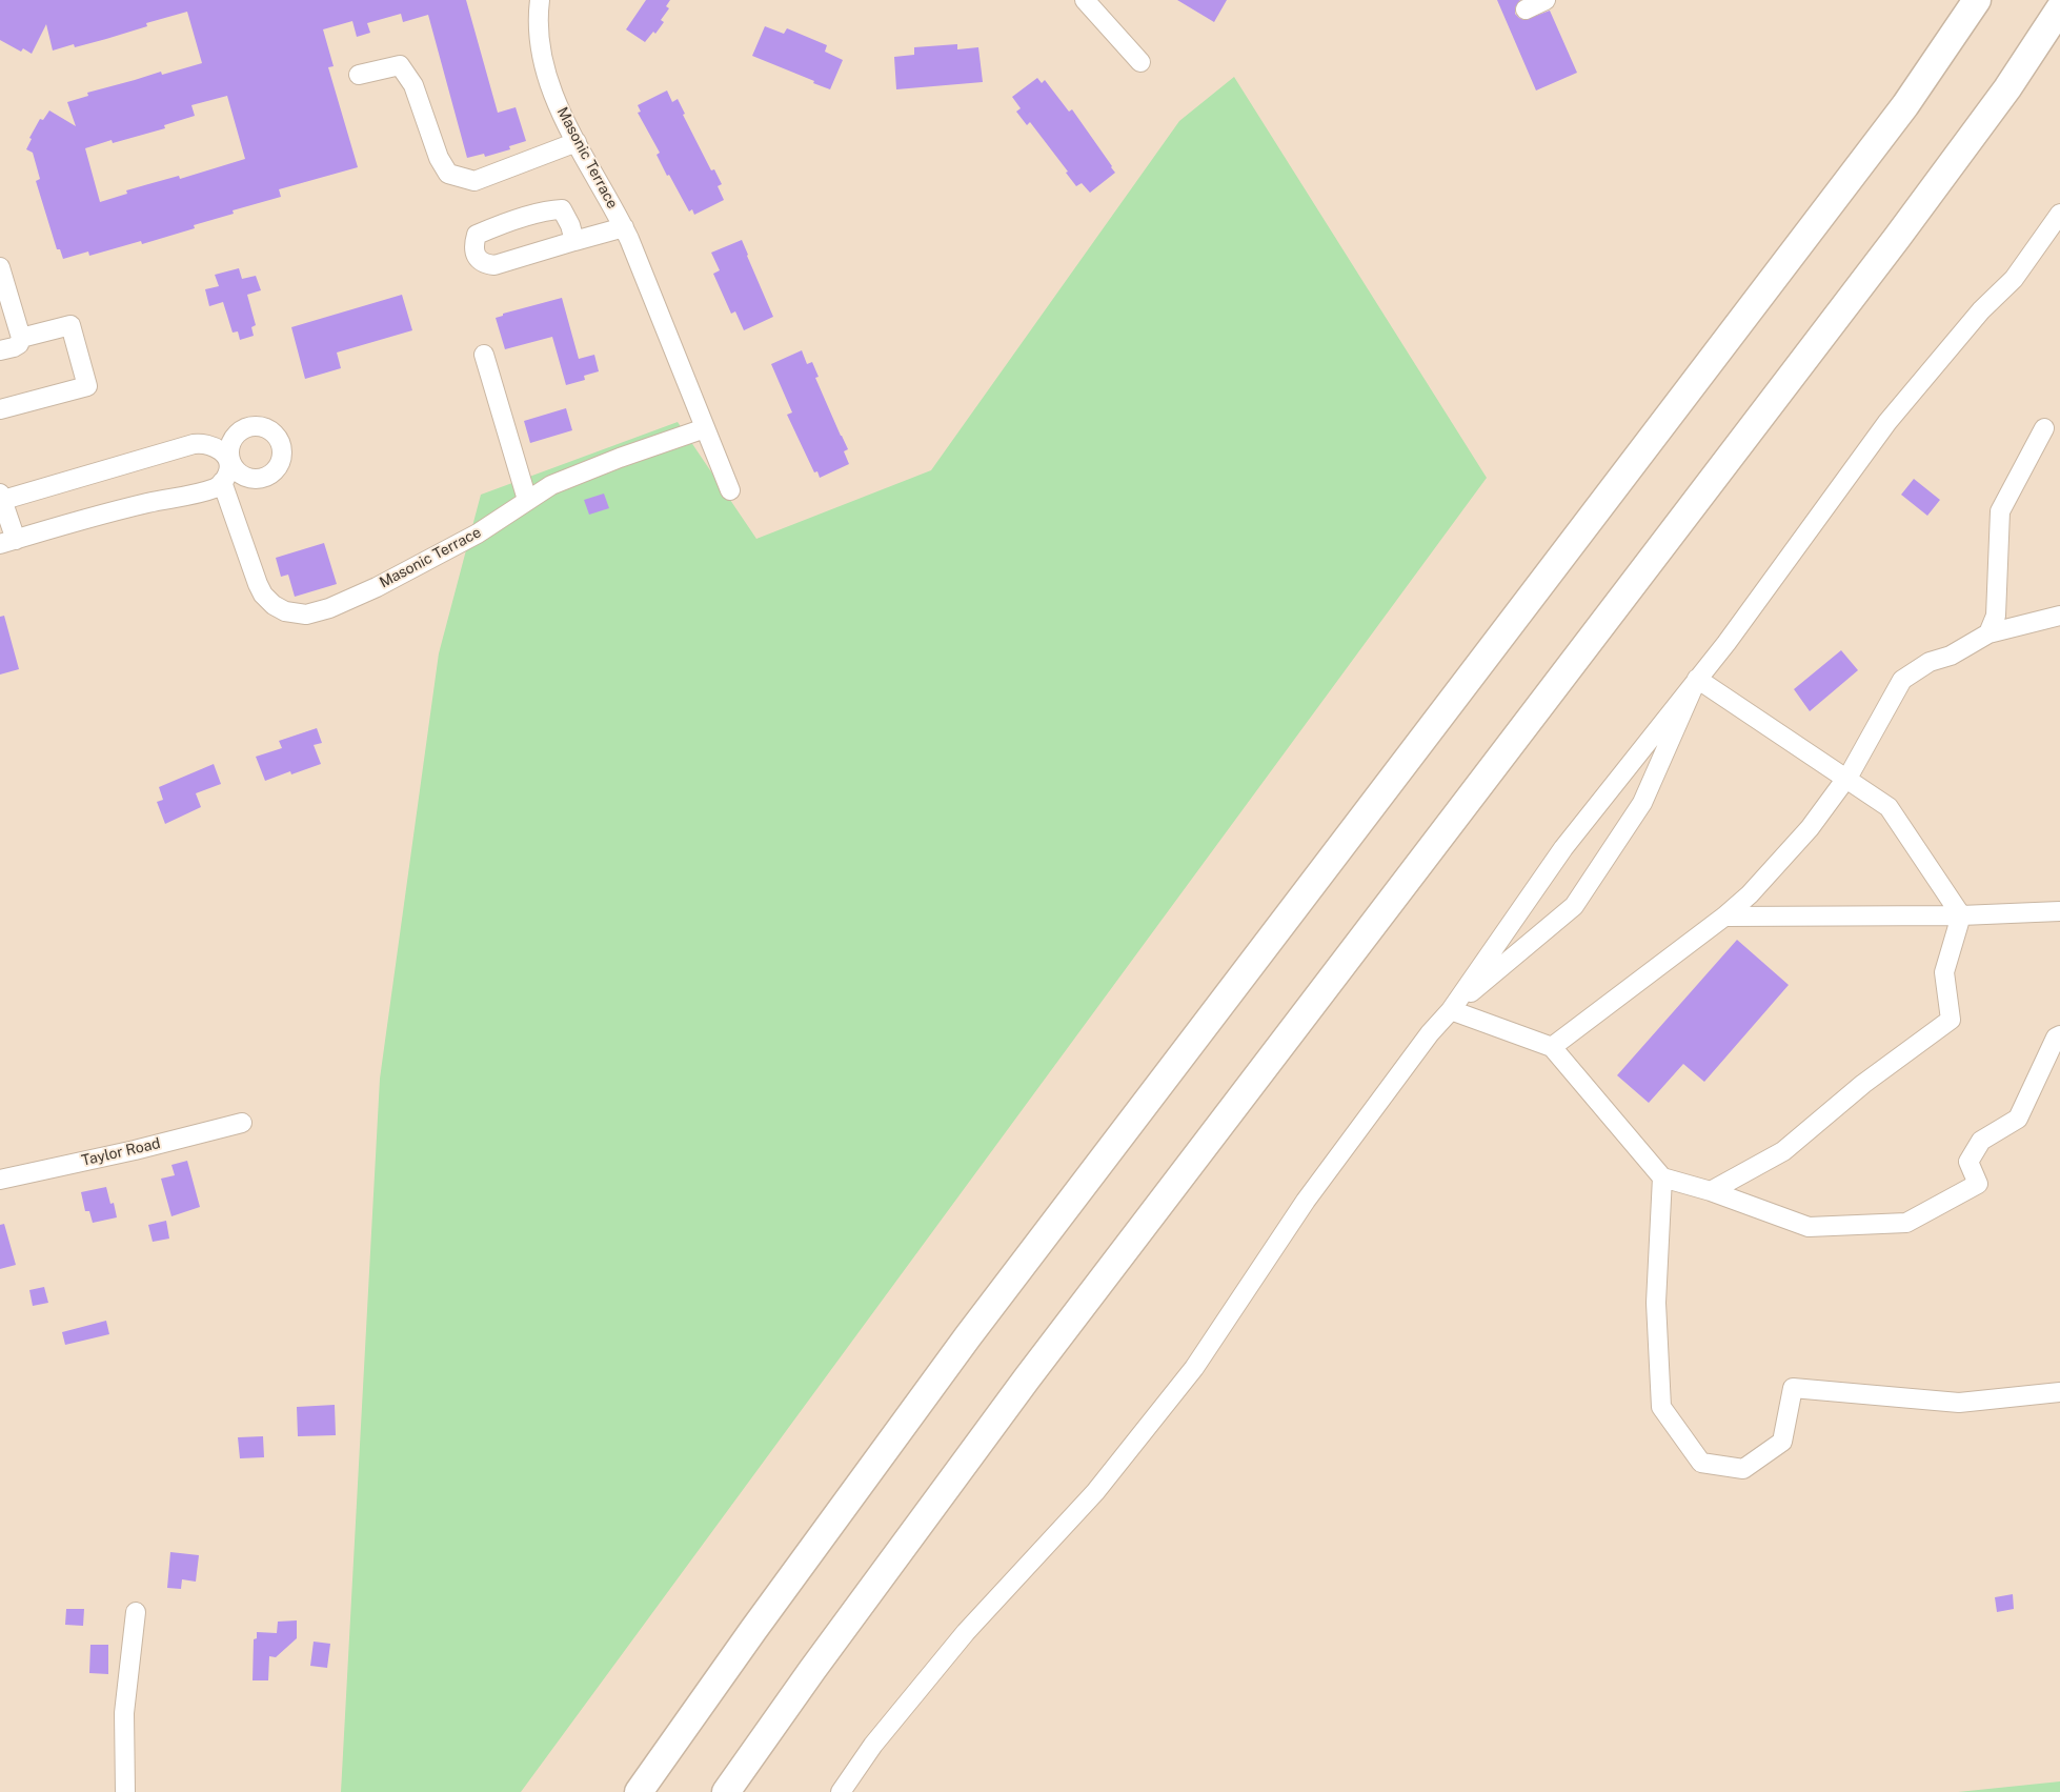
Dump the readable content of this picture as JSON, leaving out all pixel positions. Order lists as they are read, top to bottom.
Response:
{
  "streets": {
    "street": ["Masonic Terrace", "Taylor Road"]
  }
}
